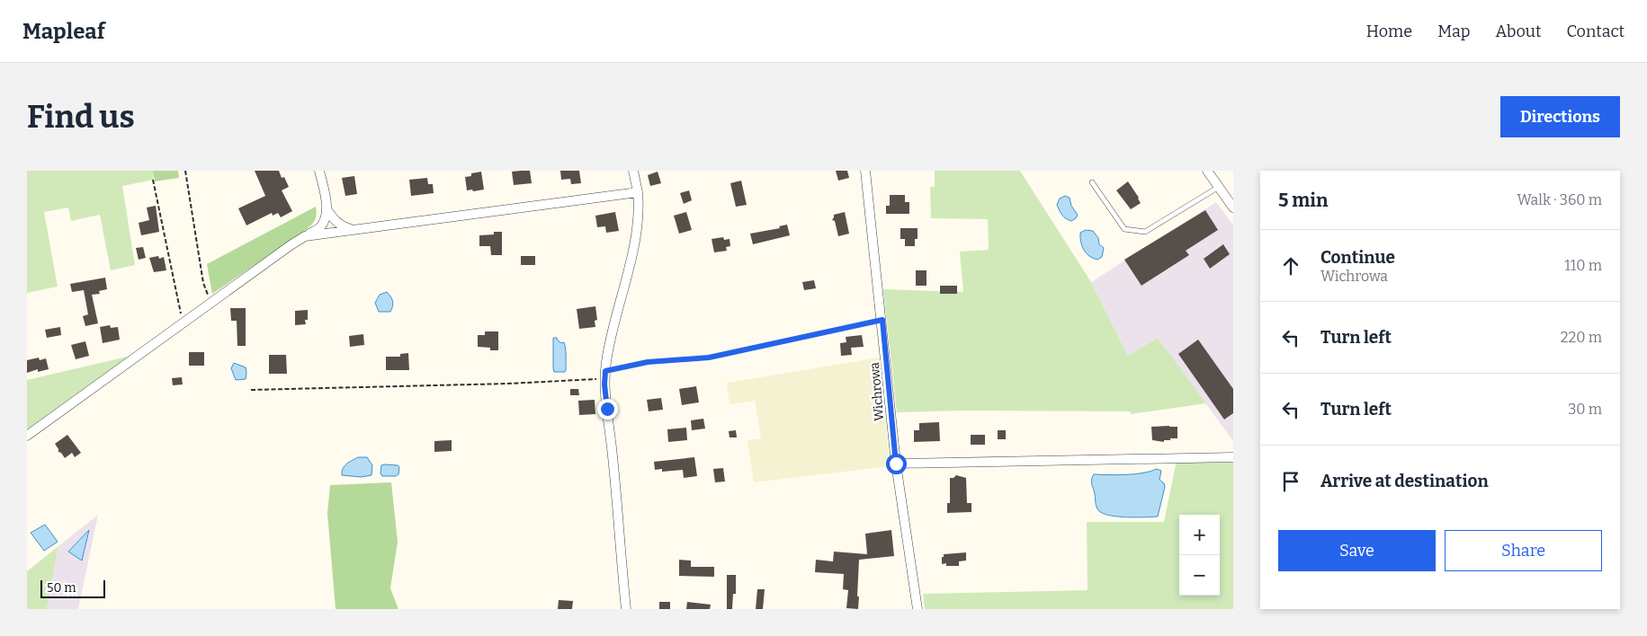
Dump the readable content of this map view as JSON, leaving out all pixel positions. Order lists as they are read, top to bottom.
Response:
{
  "streets": {
    "street": ["Wichrowa"]
  },
  "scale_bar": "50 m",
  "page": {
    "header": "Mapleaf",
    "nav": [
      "Home",
      "Map",
      "About",
      "Contact"
    ],
    "buttons": [
      "Directions",
      ["Save", "Share"]
    ],
    "title": "Find us",
    "heading": ["5 min", "Walk · 360 m"],
    "list": [
      ["Continue", "Wichrowa", "110 m"],
      ["Turn left", "220 m"],
      ["Turn left", "30 m"],
      "Arrive at destination"
    ],
    "map_buttons": ["+", "−"],
    "scale": "50 m"
  }
}
